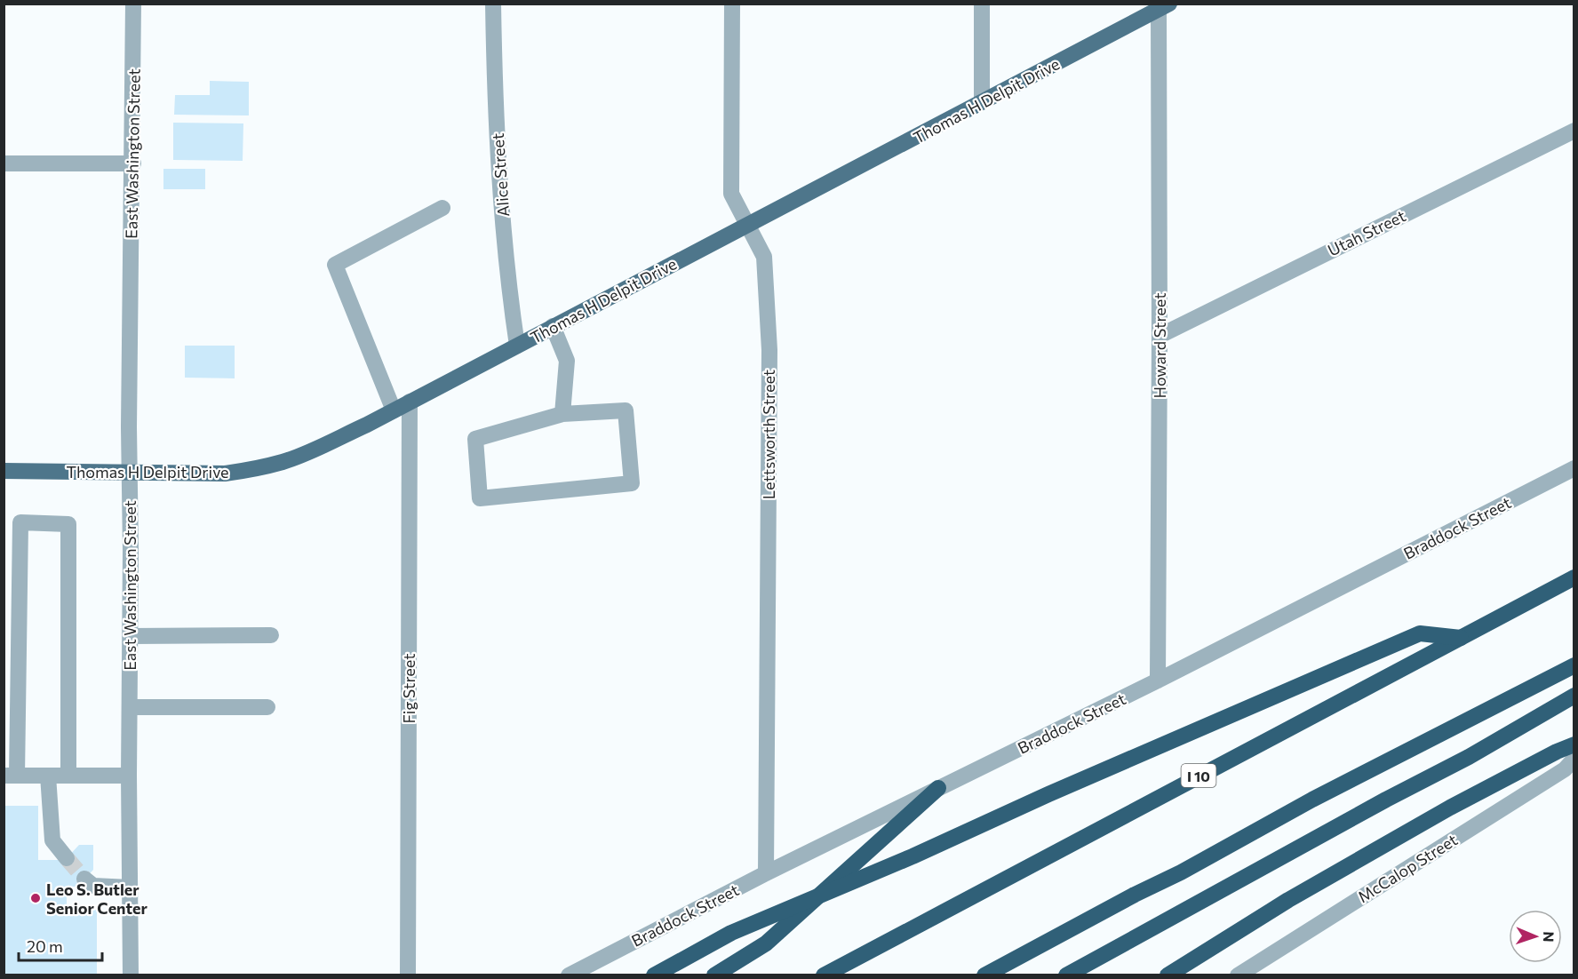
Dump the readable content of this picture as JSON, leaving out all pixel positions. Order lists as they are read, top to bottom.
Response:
{
  "streets": {
    "highway": ["I 10"],
    "main road": ["Thomas H Delpit Drive"],
    "street": [
      "East Washington Street",
      "Alice Street",
      "Utah Street",
      "Howard Street",
      "Lettsworth Street",
      "Braddock Street",
      "Fig Street",
      "McCalop Street"
    ]
  },
  "crossings": [
    ["Thomas H Delpit Drive", "East Washington Street"],
    ["Thomas H Delpit Drive", "Alice Street"],
    ["Thomas H Delpit Drive", "Howard Street"],
    ["Thomas H Delpit Drive", "Lettsworth Street"],
    ["Thomas H Delpit Drive", "Fig Street"],
    ["Utah Street", "Howard Street"],
    ["Howard Street", "Braddock Street"],
    ["Lettsworth Street", "Braddock Street"]
  ],
  "places": ["Leo S. Butler Senior Center"],
  "scale_bar": "20 m",
  "north": "right"
}
